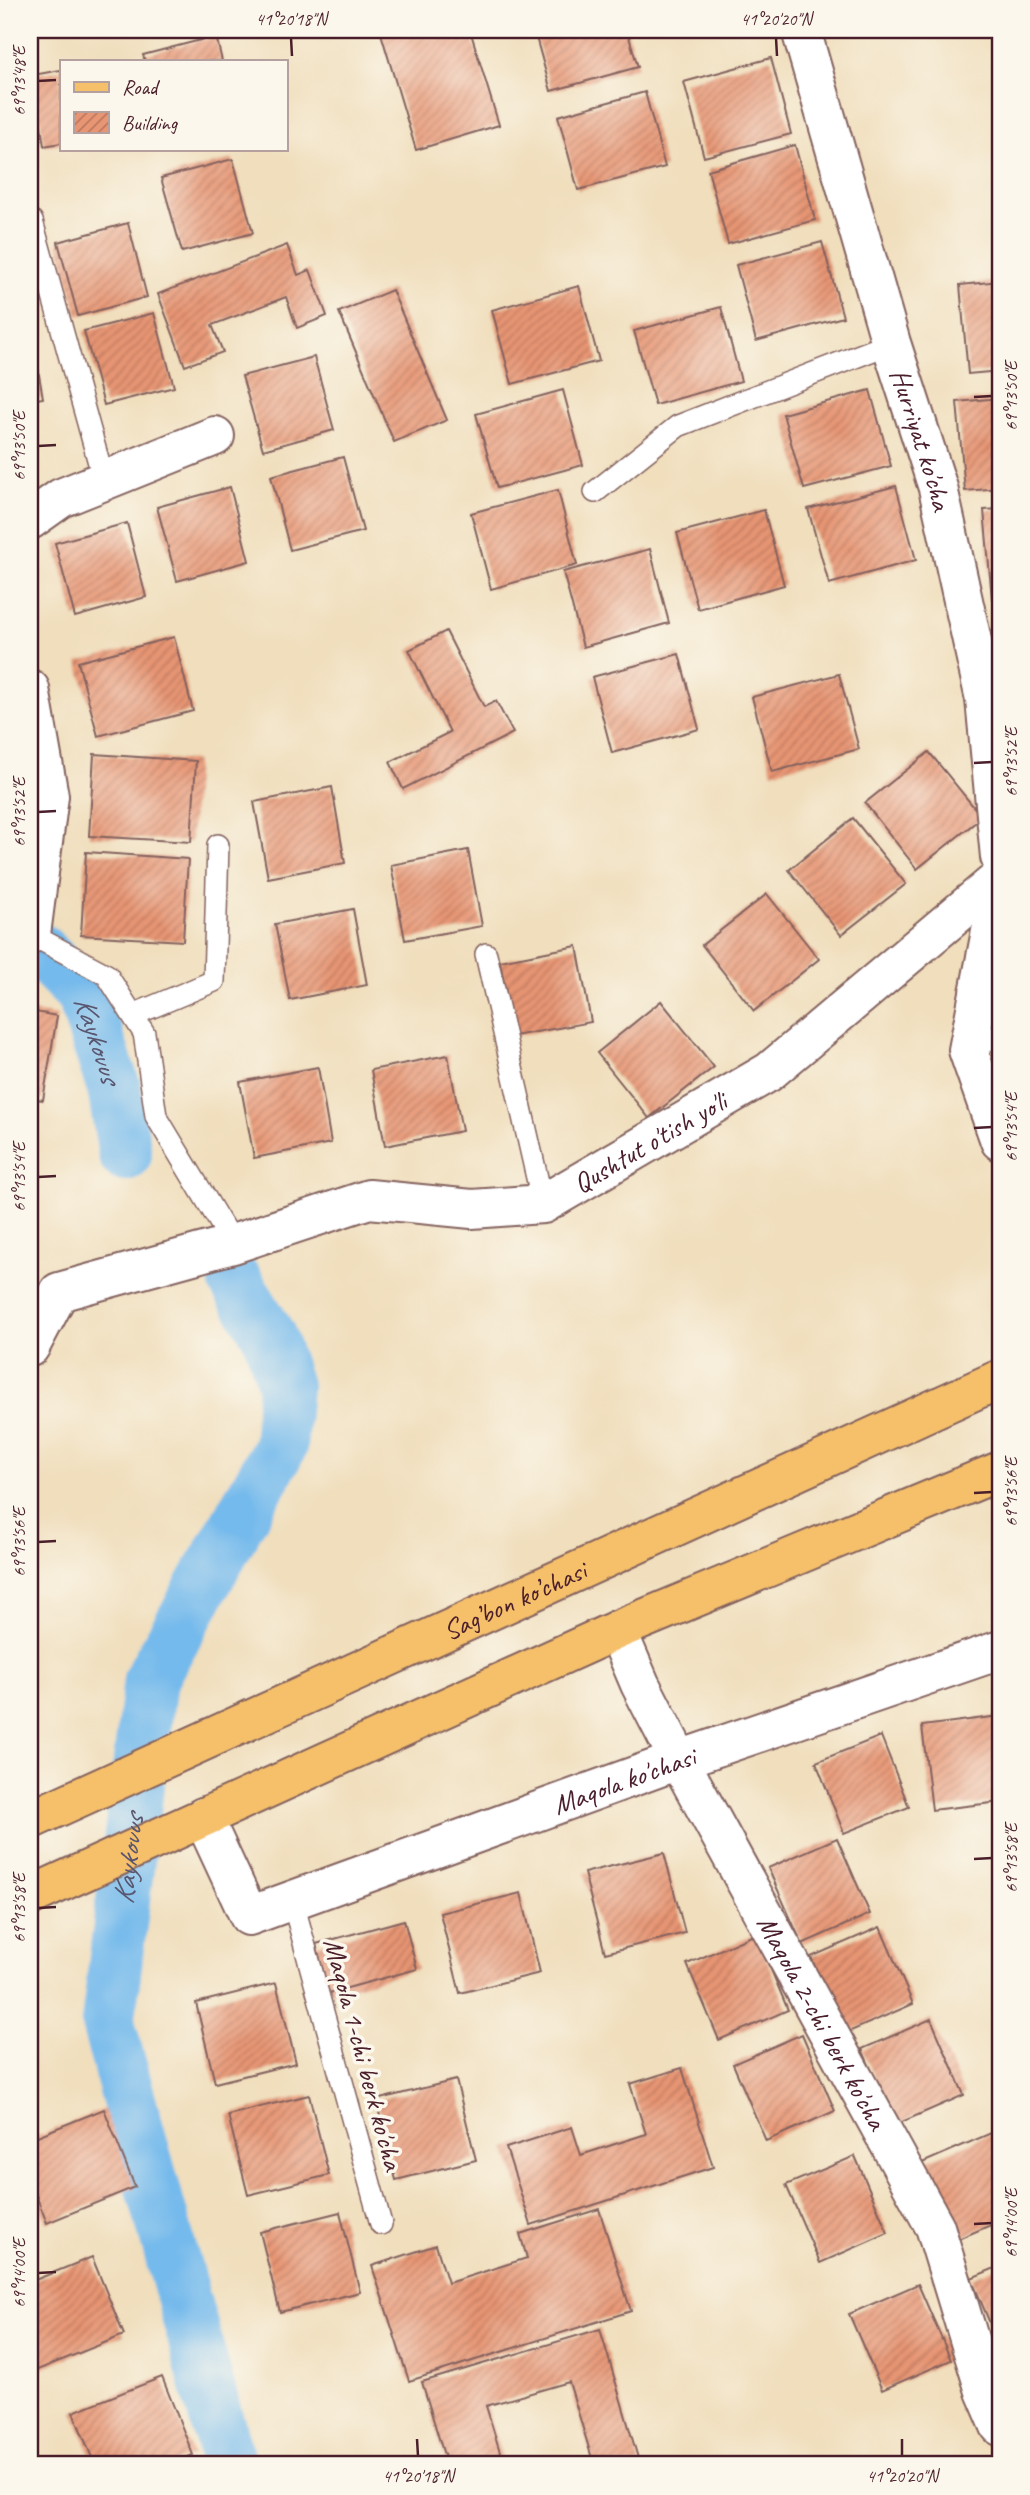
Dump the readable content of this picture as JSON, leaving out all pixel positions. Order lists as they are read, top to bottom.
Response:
{
  "streets": {
    "main road": ["Sag’bon ko’chasi"],
    "street": [
      "Hurriyat ko'cha",
      "Qushtut o'tish yo'li",
      "Maqola ko'chasi",
      "Maqola 2-chi berk ko'cha"
    ],
    "lane": ["Maqola 1-chi berk ko'cha"]
  },
  "crossings": [
    ["Maqola ko'chasi", "Maqola 2-chi berk ko'cha"],
    ["Maqola ko'chasi", "Maqola 1-chi berk ko'cha"]
  ],
  "water": ["Kaykovus"],
  "legend": ["Road", "Building"],
  "coordinates": [
    "41°20'18\"N",
    "41°20'20\"N",
    "69°13'48\"E",
    "69°13'50\"E",
    "69°13'52\"E",
    "69°13'54\"E",
    "69°13'56\"E",
    "69°13'58\"E",
    "69°14'00\"E"
  ]
}
